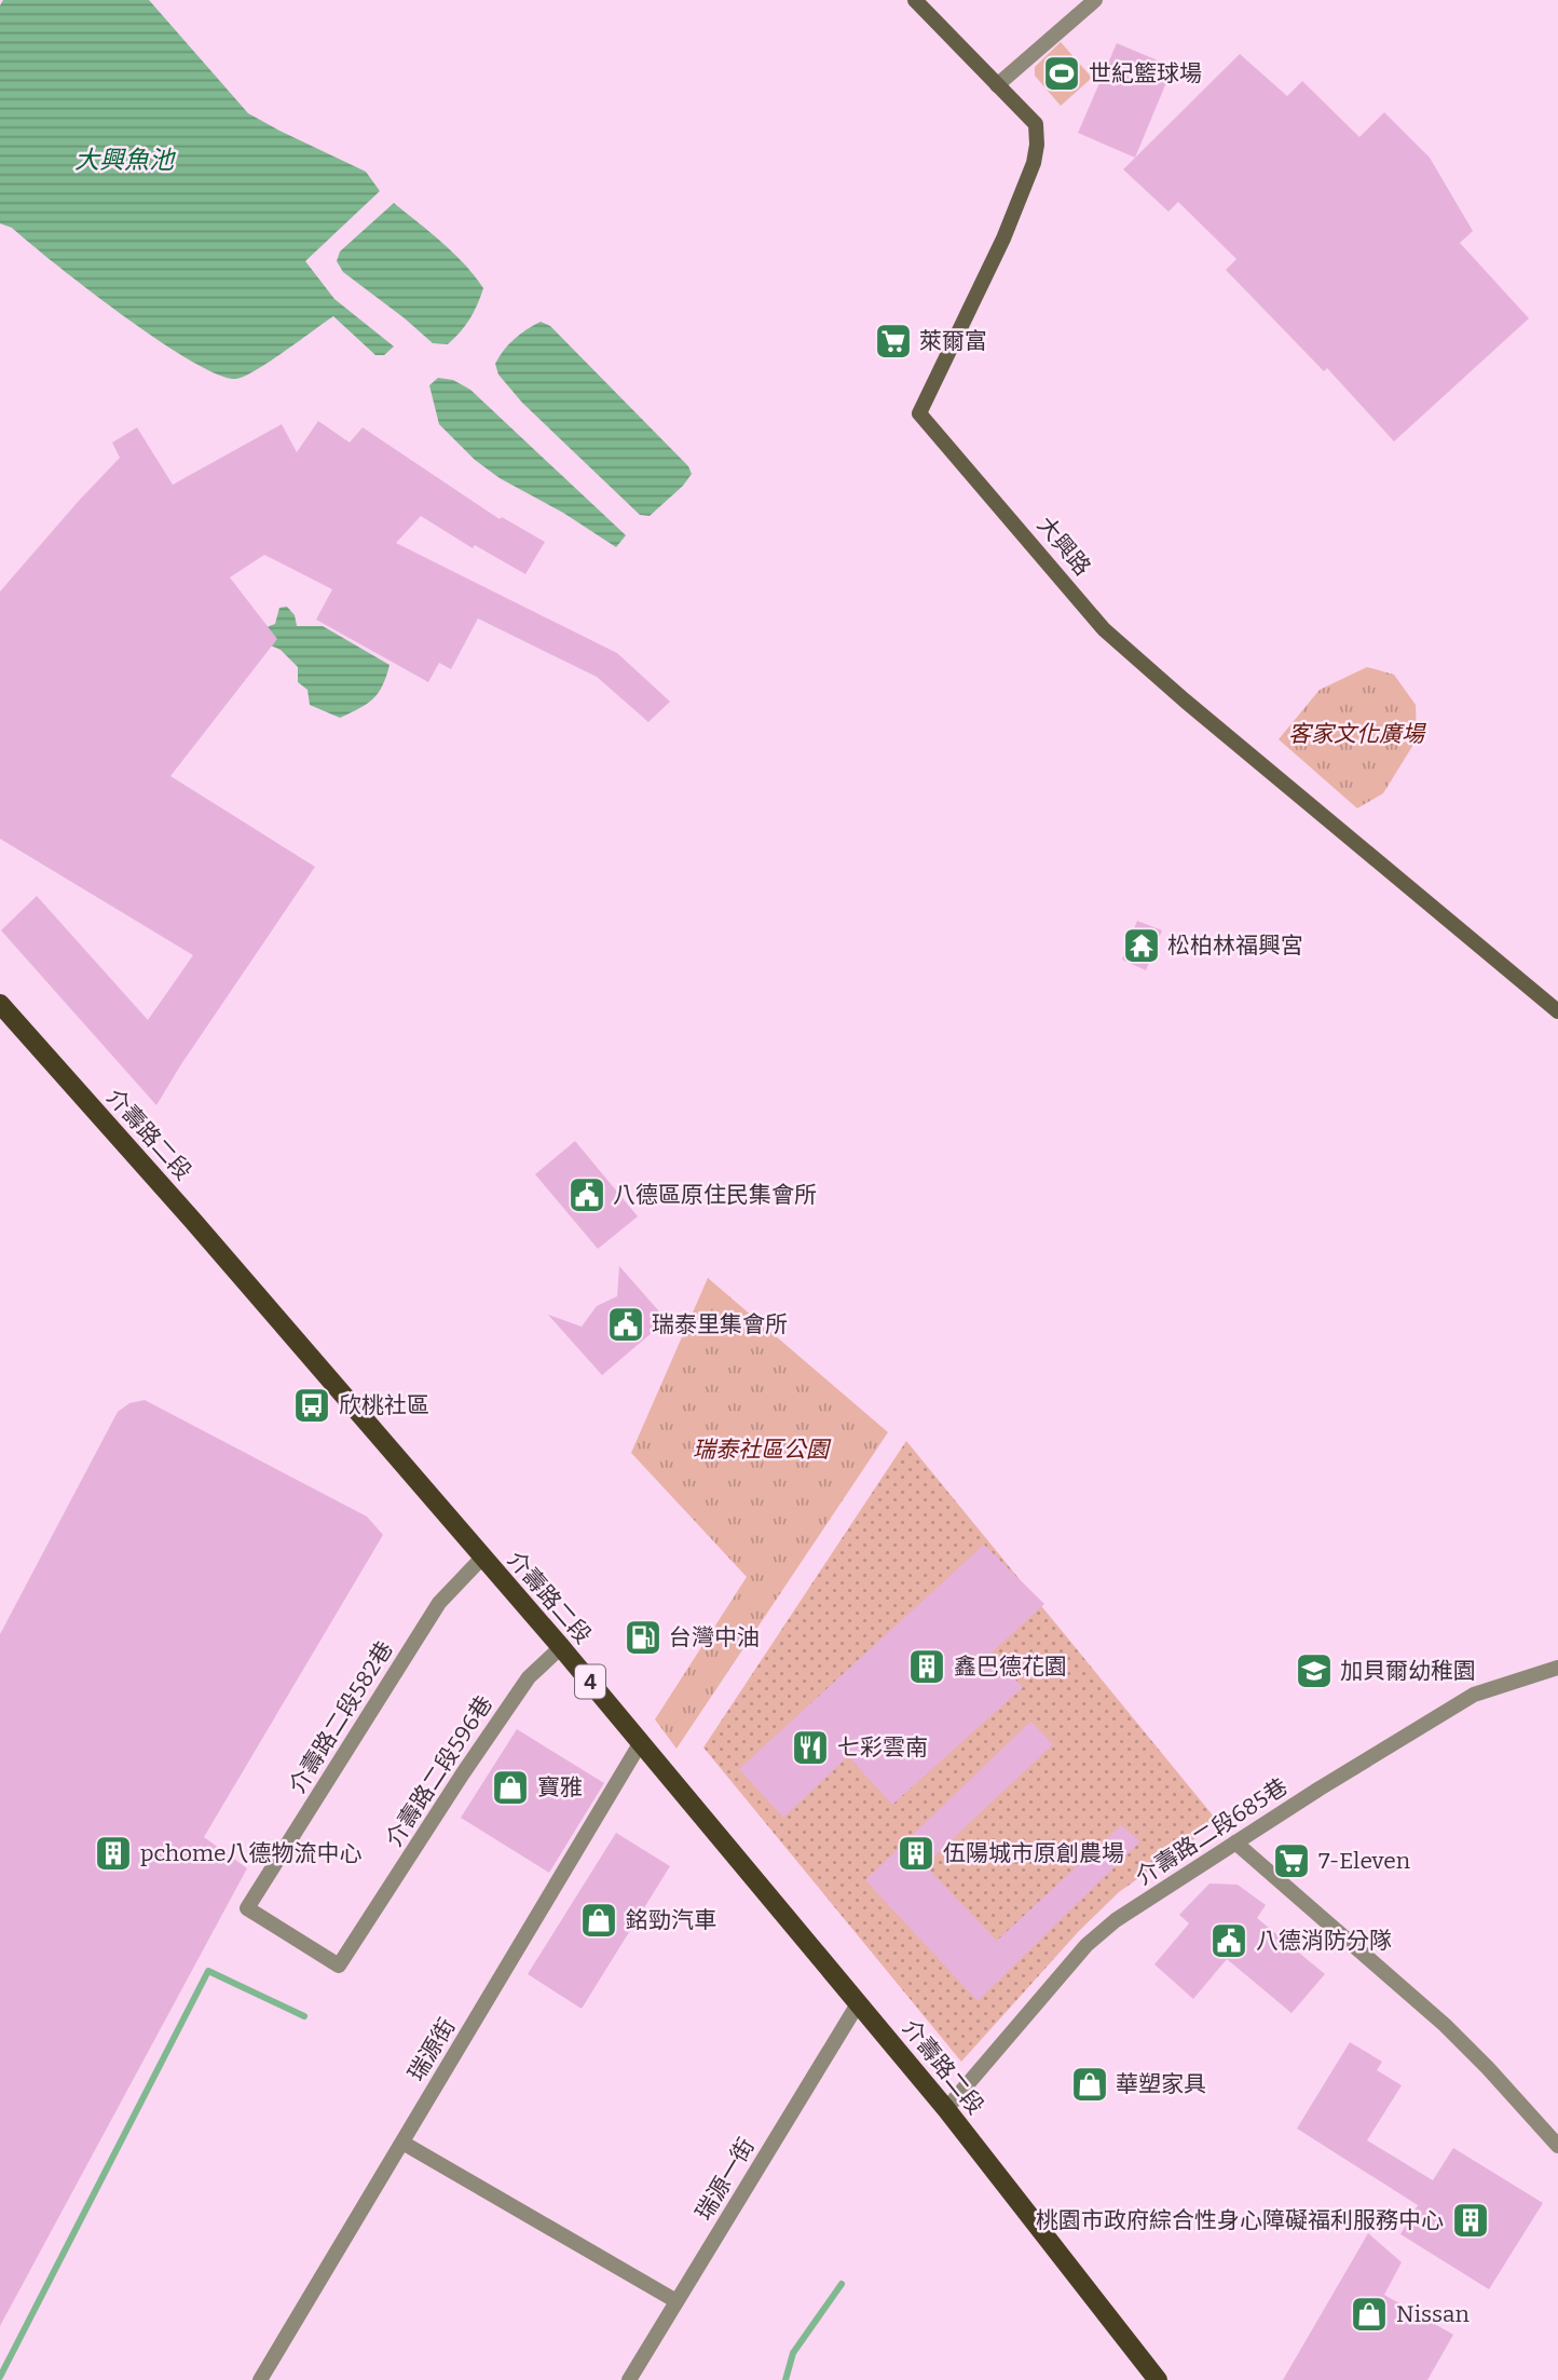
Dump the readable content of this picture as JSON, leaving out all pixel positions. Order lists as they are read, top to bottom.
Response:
{
  "streets": {
    "main road": ["介壽路二段", "4"],
    "street": [
      "大興路",
      "介壽路二段582巷",
      "介壽路二段596巷",
      "介壽路二段685巷",
      "瑞源街",
      "瑞源一街"
    ]
  },
  "crossings": [
    ["介壽路二段", "介壽路二段582巷"],
    ["介壽路二段", "介壽路二段596巷"],
    ["介壽路二段", "介壽路二段685巷"],
    ["介壽路二段", "瑞源街"],
    ["介壽路二段", "瑞源一街"],
    ["介壽路二段582巷", "介壽路二段596巷"]
  ],
  "water": ["大興魚池"],
  "parks": ["客家文化廣場", "瑞泰社區公園"],
  "places": {
    "sports": ["世紀籃球場"],
    "supermarket": ["萊爾富", "7-Eleven"],
    "temple": ["松柏林福興宮"],
    "public building": ["八德區原住民集會所", "瑞泰里集會所", "八德消防分隊"],
    "bus stop": ["欣桃社區"],
    "fuel station": ["台灣中油"],
    "building": [
      "鑫巴德花園",
      "pchome八德物流中心",
      "伍陽城市原創農場",
      "桃園市政府綜合性身心障礙福利服務中心"
    ],
    "school or university": ["加貝爾幼稚園"],
    "restaurant": ["七彩雲南"],
    "shop": [
      "寶雅",
      "銘勁汽車",
      "華塑家具",
      "Nissan"
    ]
  }
}
